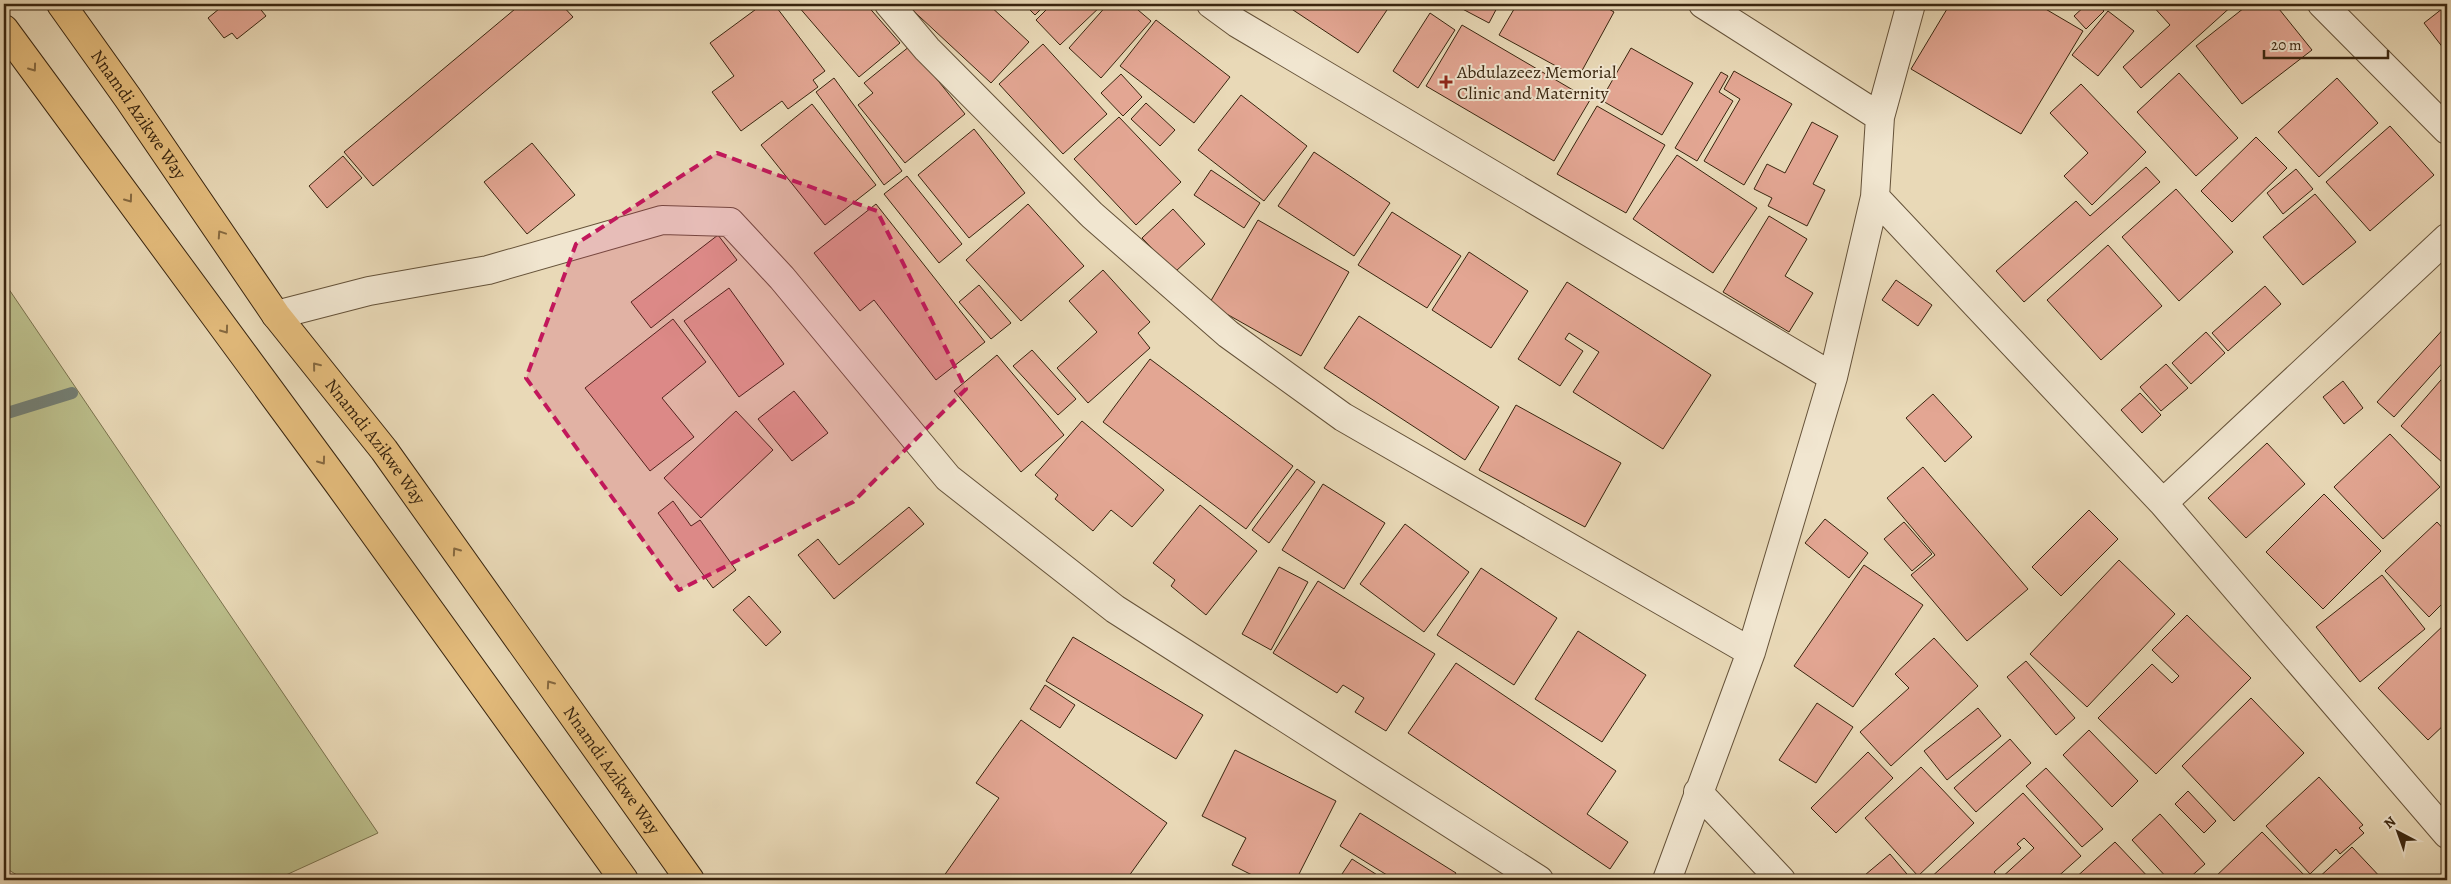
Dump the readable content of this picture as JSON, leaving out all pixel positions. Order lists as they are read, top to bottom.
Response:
{
  "streets": {
    "highway": ["Nnamdi Azikwe Way"]
  },
  "places": {
    "health": ["Abdulazeez Memorial Clinic and Maternity"]
  },
  "scale_bar": "20 m",
  "north": "top left"
}
